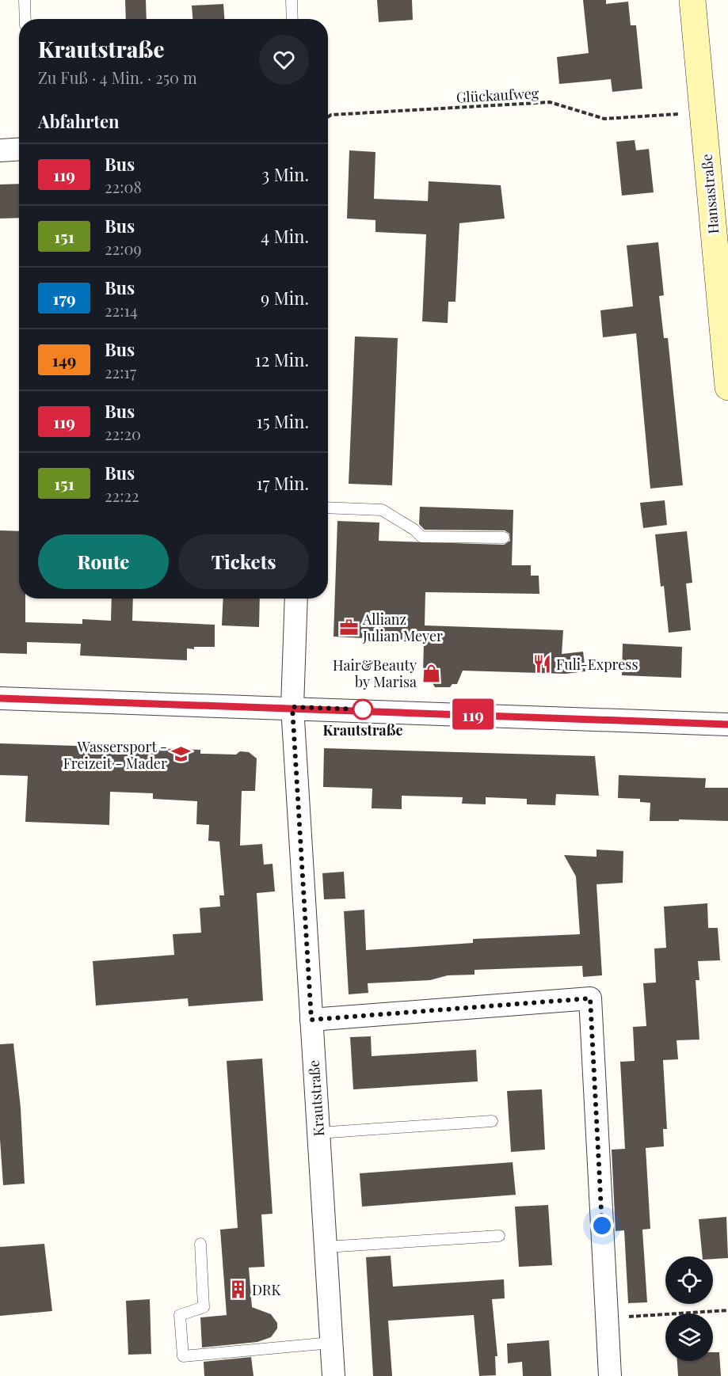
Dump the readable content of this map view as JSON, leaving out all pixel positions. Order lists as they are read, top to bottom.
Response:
{
  "streets": {
    "main road": ["Hansastraße"],
    "street": ["Krautstraße"],
    "path": ["Glückaufweg"]
  },
  "crossings": [
    ["Glückaufweg", "Hansastraße"]
  ],
  "places": {
    "office": ["Allianz Julian Meyer"],
    "restaurant": ["Fuli-Express"],
    "shop": ["Hair&Beauty by Marisa"],
    "other": ["Krautstraße"],
    "school or university": ["Wassersport - Freizeit - Mader"],
    "building": ["DRK"]
  },
  "lines": ["bus line 119"],
  "page": {
    "on_map": "119",
    "heading": [
      ["Krautstraße", "Zu Fuß · 4 Min. · 250 m"],
      "Abfahrten"
    ],
    "list": [
      {
        "mark": "119",
        "name": "Bus",
        "note": "22:08",
        "value": "3 Min."
      },
      {
        "mark": "151",
        "name": "Bus",
        "note": "22:09",
        "value": "4 Min."
      },
      {
        "mark": "179",
        "name": "Bus",
        "note": "22:14",
        "value": "9 Min."
      },
      {
        "mark": "149",
        "name": "Bus",
        "note": "22:17",
        "value": "12 Min."
      },
      {
        "mark": "119",
        "name": "Bus",
        "note": "22:20",
        "value": "15 Min."
      },
      {
        "mark": "151",
        "name": "Bus",
        "note": "22:22",
        "value": "17 Min."
      }
    ],
    "buttons": ["Route", "Tickets"]
  }
}
